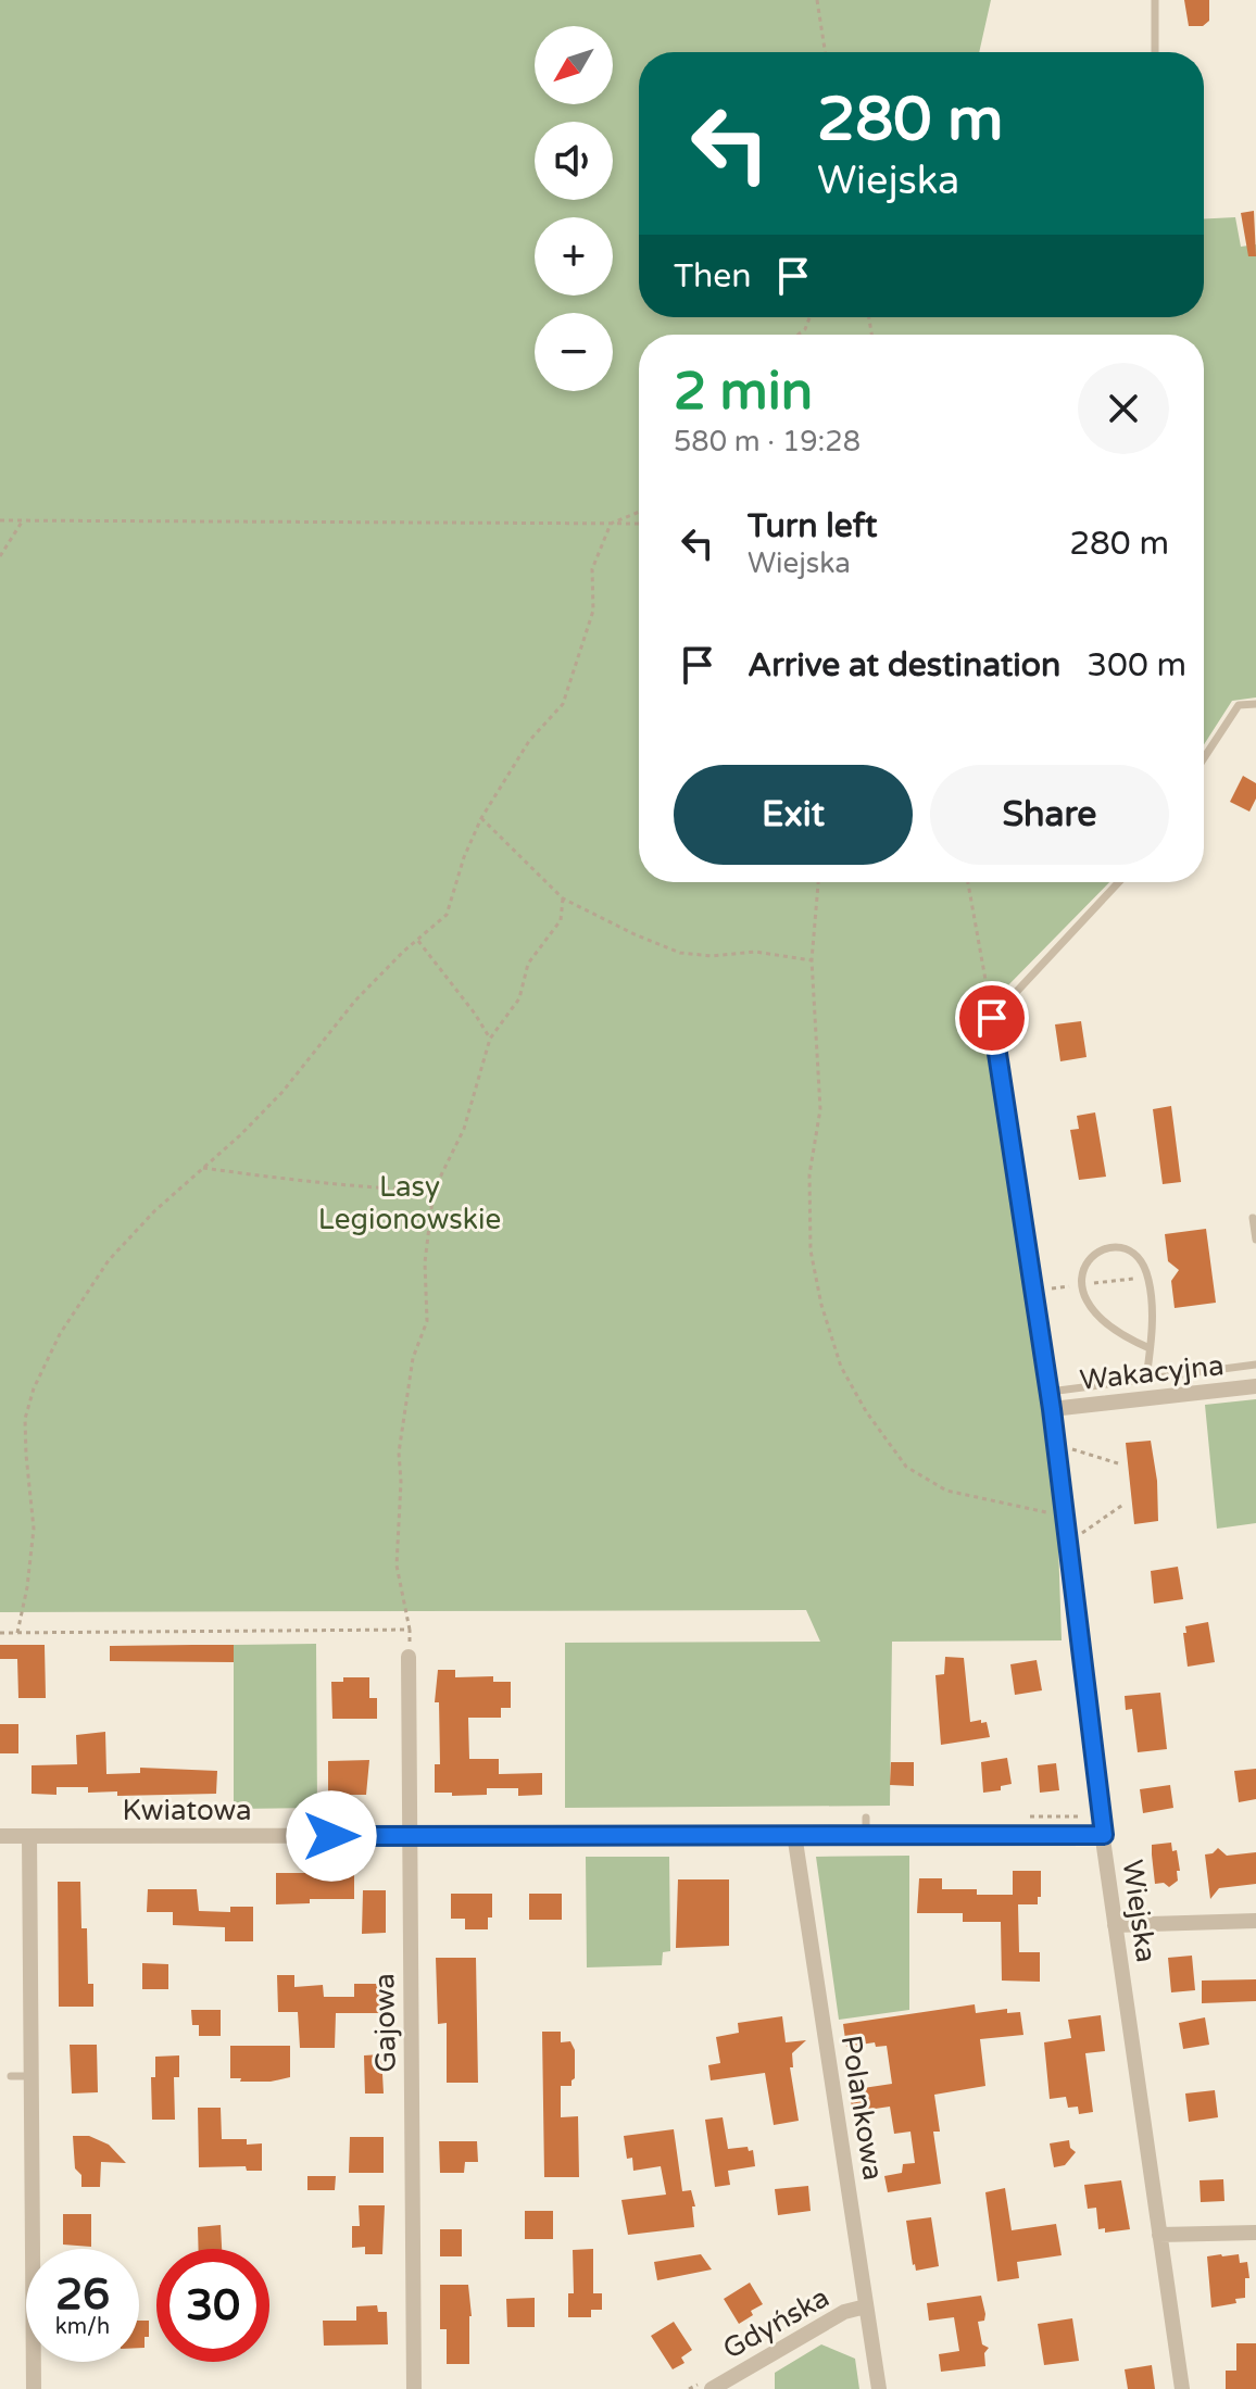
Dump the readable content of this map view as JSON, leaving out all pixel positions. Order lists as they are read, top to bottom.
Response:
{
  "streets": {
    "street": [
      "Wakacyjna",
      "Kwiatowa",
      "Wiejska",
      "Gajowa",
      "Polankowa",
      "Gdyńska"
    ]
  },
  "crossings": [
    ["Wakacyjna", "Wiejska"],
    ["Kwiatowa", "Wiejska"],
    ["Kwiatowa", "Gajowa"],
    ["Kwiatowa", "Polankowa"],
    ["Polankowa", "Gdyńska"]
  ],
  "parks": ["Lasy Legionowskie"],
  "north": "bottom left",
  "page": {
    "map_buttons": ["+", "−"],
    "turn": ["280 m", "Wiejska"],
    "then": "Then",
    "heading": ["2 min", "580 m · 19:28"],
    "list": [
      {
        "name": "Turn left",
        "note": "Wiejska",
        "value": "280 m"
      },
      {
        "name": "Arrive at destination",
        "value": "300 m"
      }
    ],
    "buttons": ["Exit", "Share"],
    "speed": "26 km/h",
    "limit": "30"
  }
}
